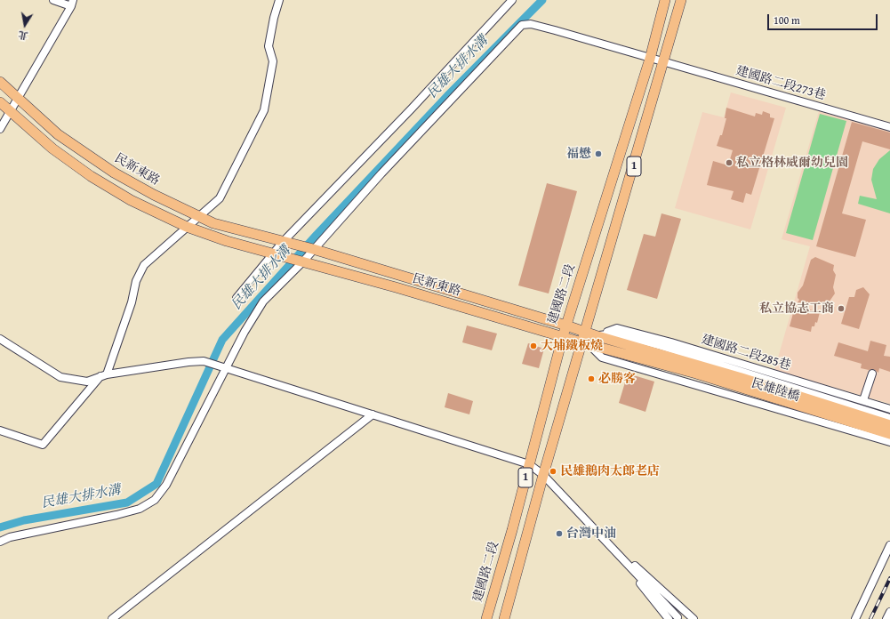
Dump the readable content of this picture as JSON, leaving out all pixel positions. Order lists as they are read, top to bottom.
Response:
{
  "streets": {
    "main road": [
      "1",
      "民新東路",
      "建國路二段",
      "民雄陸橋"
    ],
    "street": ["建國路二段273巷", "建國路二段285巷"]
  },
  "crossings": [
    ["建國路二段273巷", "1"],
    ["建國路二段273巷", "民新東路"],
    ["建國路二段273巷", "建國路二段"],
    ["1", "民新東路"],
    ["1", "建國路二段285巷"],
    ["民新東路", "建國路二段"],
    ["民新東路", "建國路二段285巷"],
    ["民新東路", "民雄陸橋"]
  ],
  "water": ["民雄大排水溝"],
  "places": [
    "福懋",
    "私立格林威爾幼兒園",
    "私立協志工商",
    "大埔鐵板燒",
    "必勝客",
    "民雄鵝肉太郎老店",
    "台灣中油"
  ],
  "scale_bar": "100 m",
  "north": "bottom"
}
